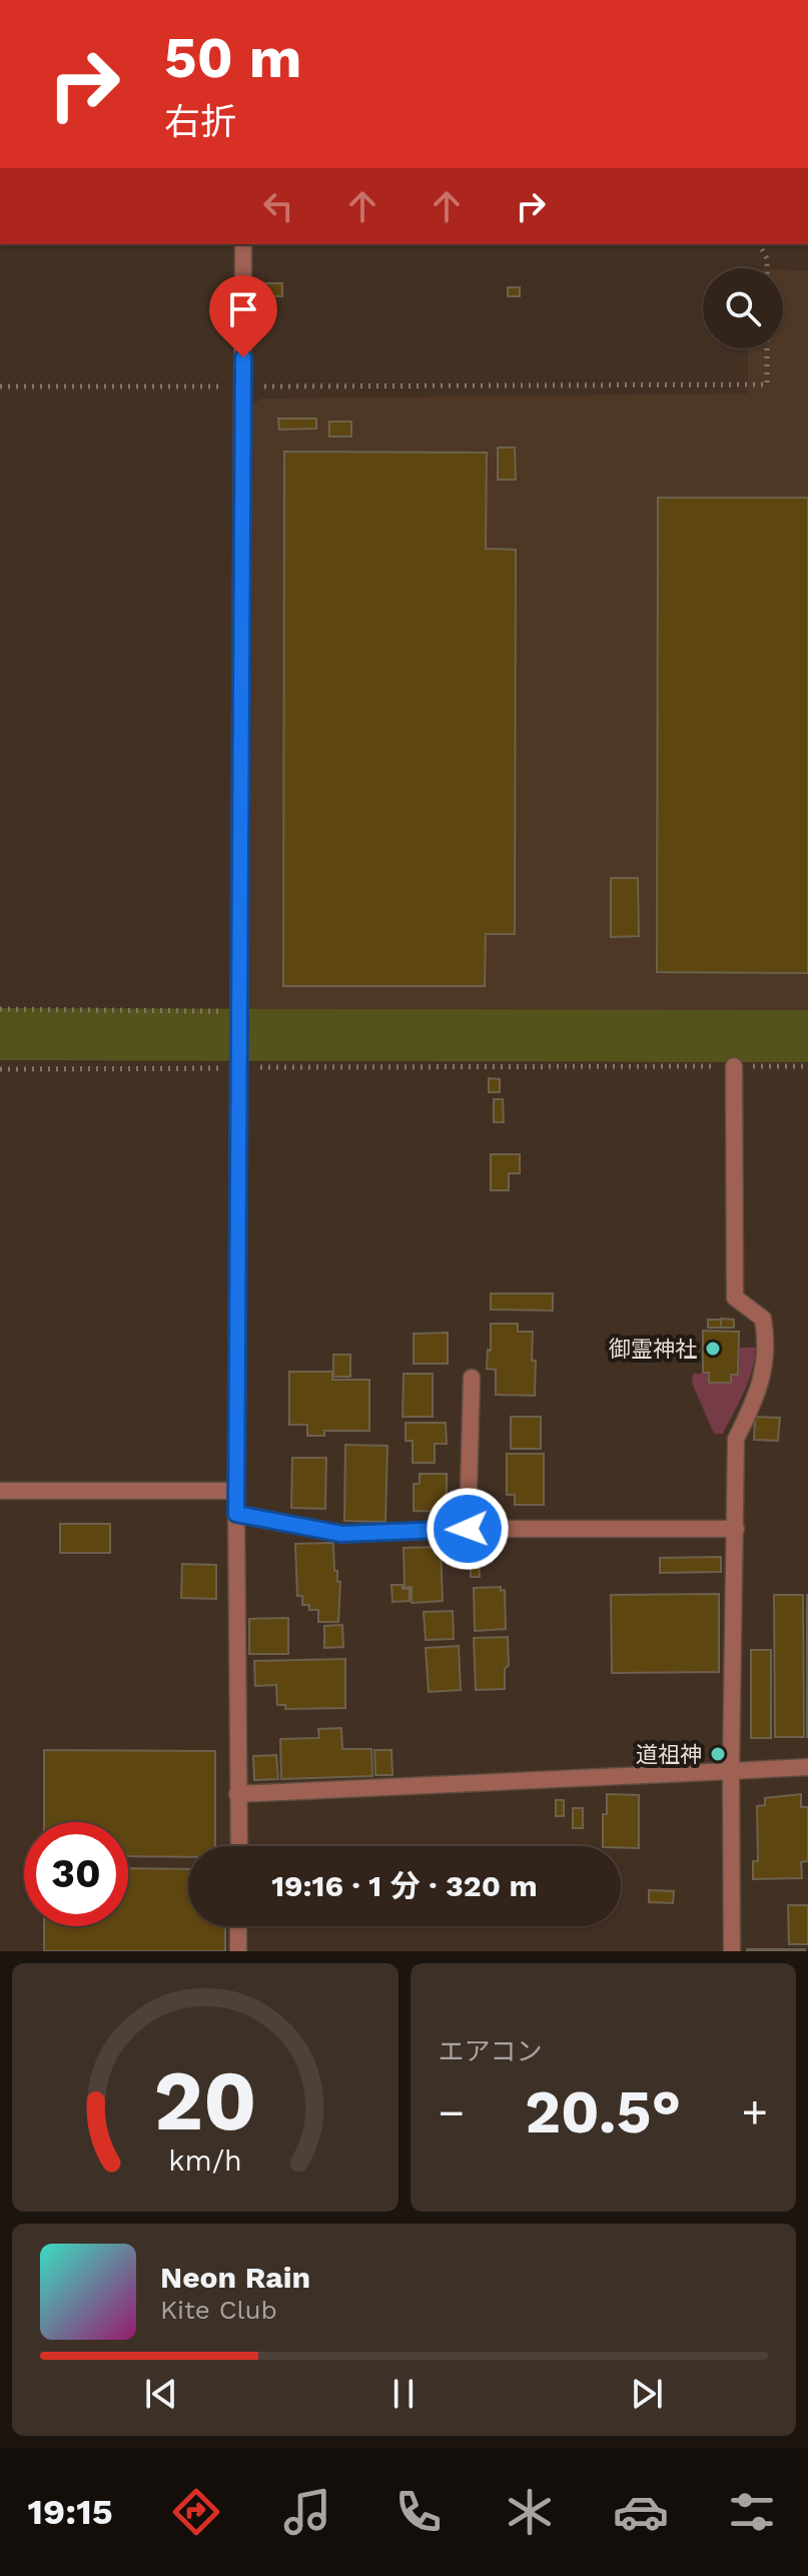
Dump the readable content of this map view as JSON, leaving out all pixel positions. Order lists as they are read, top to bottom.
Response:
{
  "places": ["御霊神社", "道祖神"],
  "page": {
    "turn": ["50 m", "右折"],
    "limit": "30",
    "trip": "19:16 · 1 分 · 320 m",
    "tile": "エアコン",
    "heat": ["−", "20.5°", "+"],
    "song": ["Neon Rain", "Kite Club"],
    "tabs": "19:15",
    "gauge": ["20", "km/h"]
  }
}
